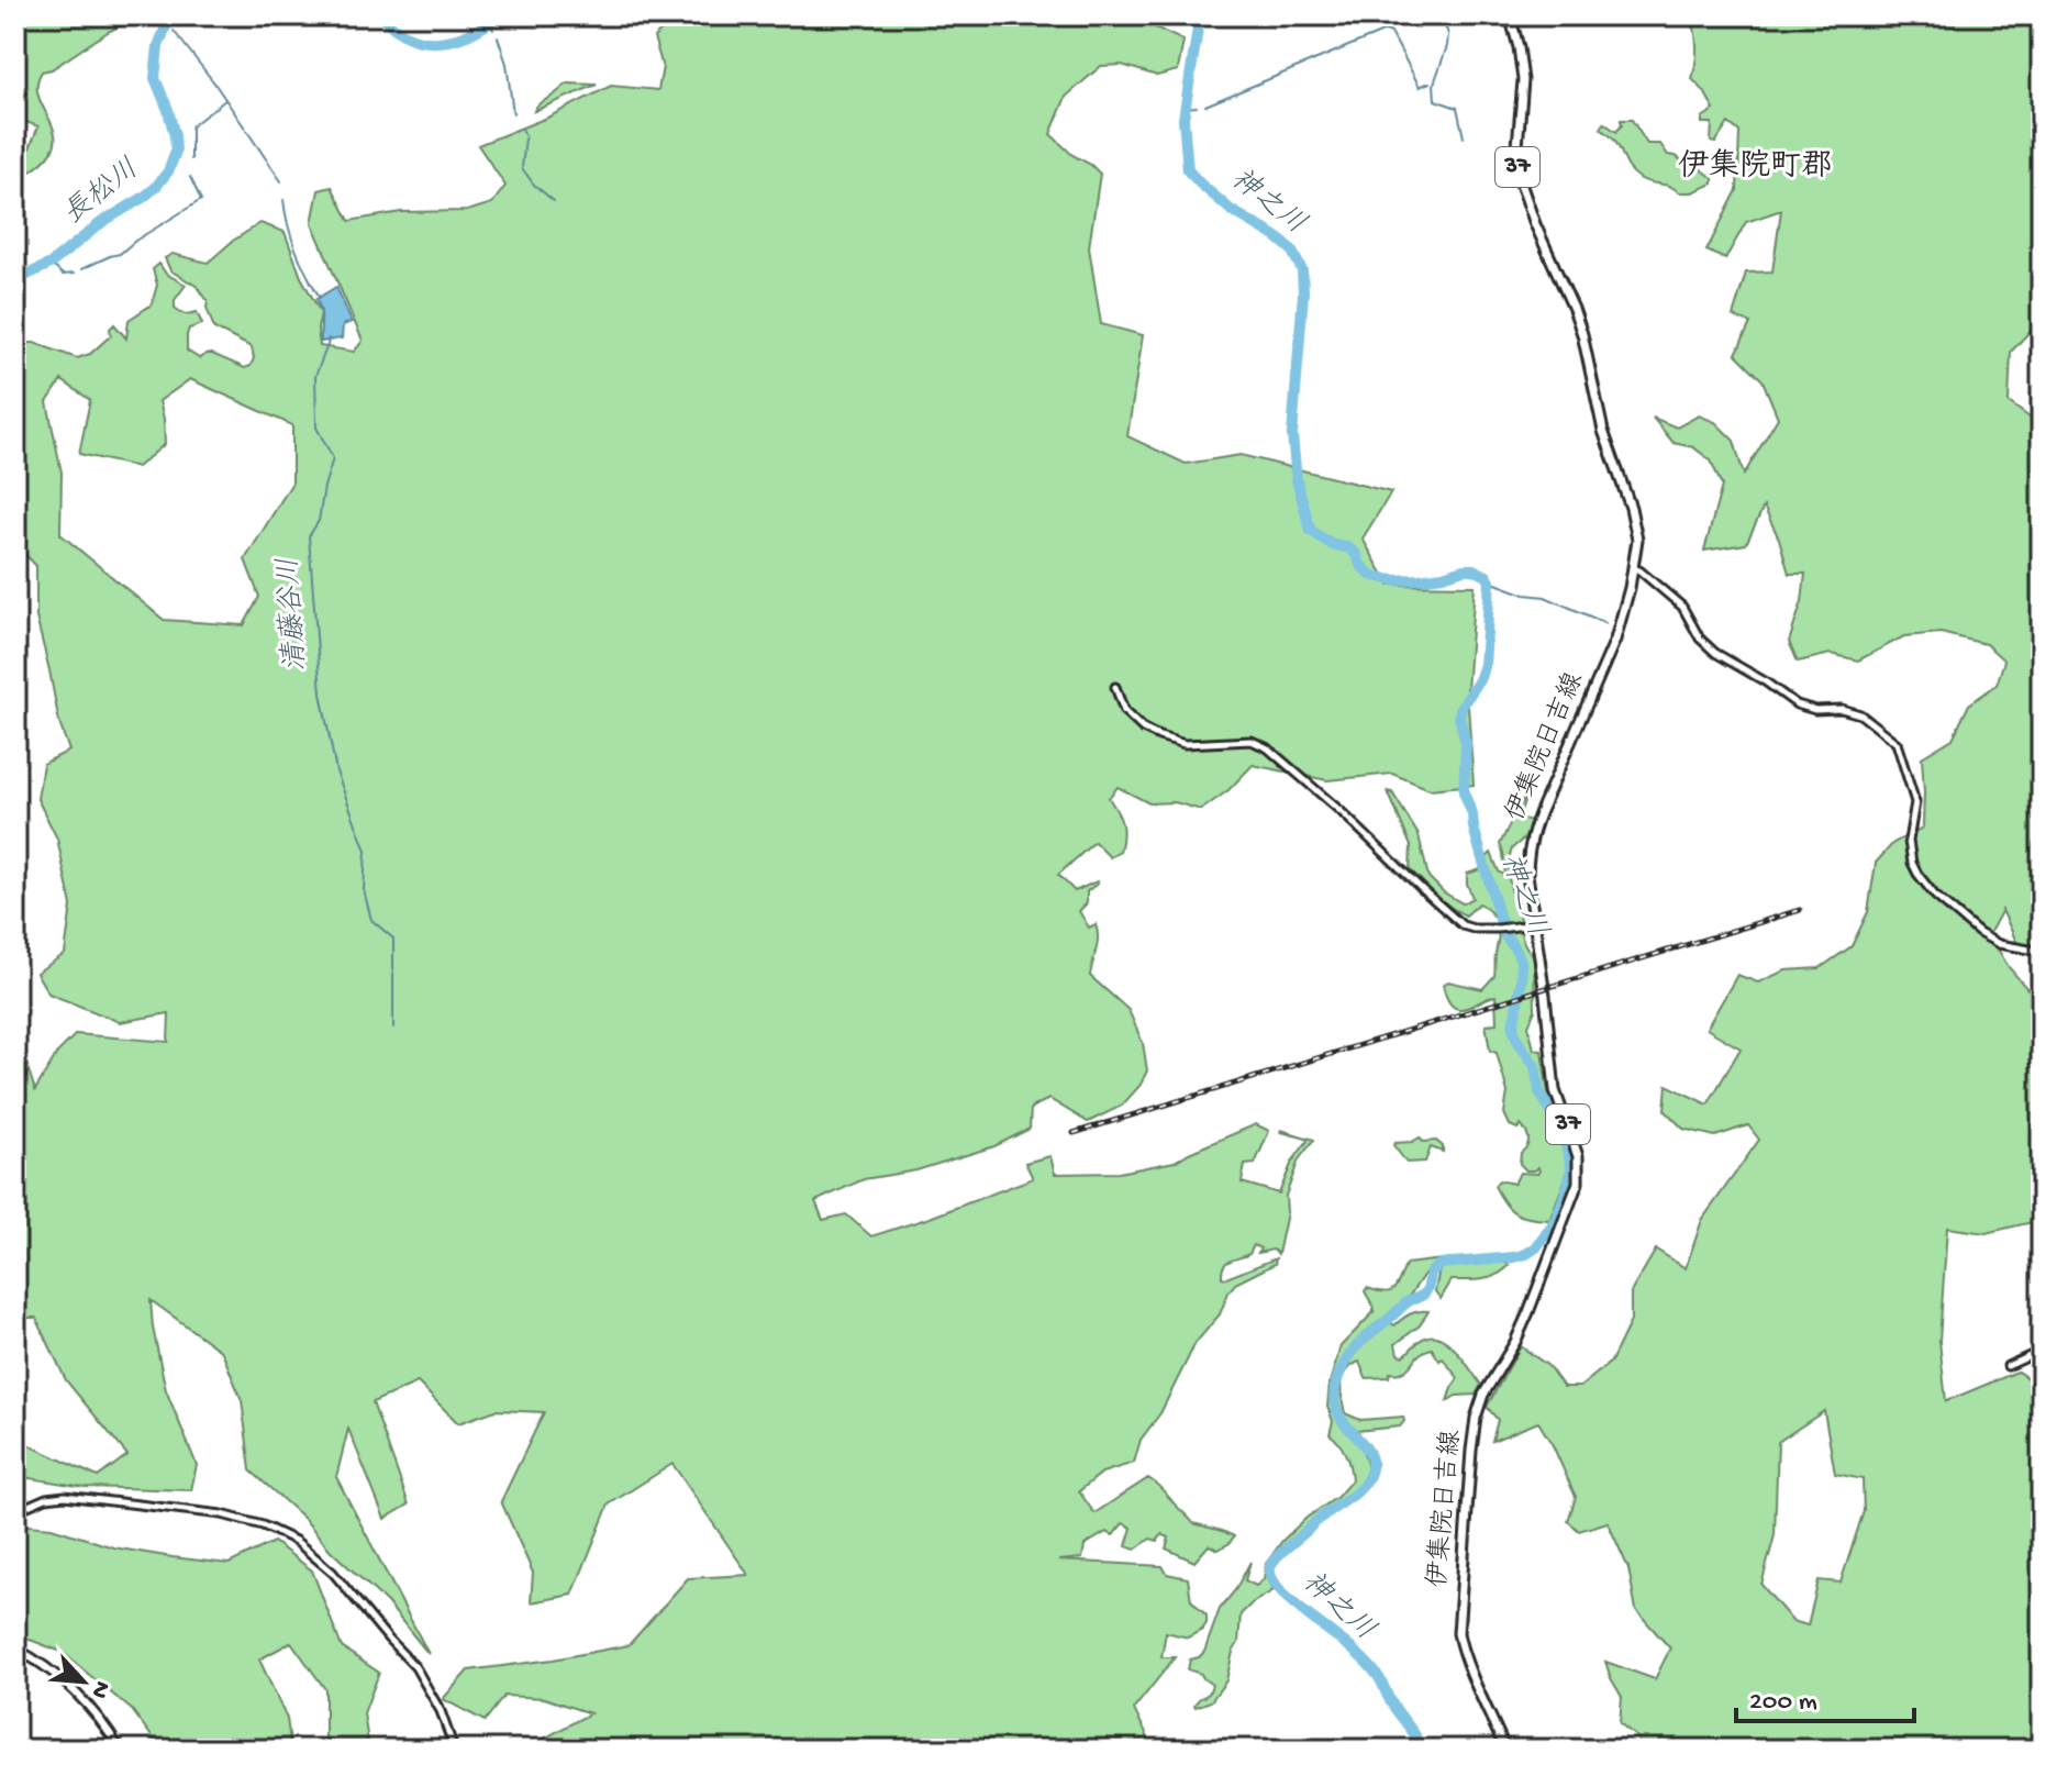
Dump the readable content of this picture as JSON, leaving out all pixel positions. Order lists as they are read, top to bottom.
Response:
{
  "streets": {
    "main road": ["37", "伊集院日吉線"]
  },
  "districts": ["伊集院町郡"],
  "water": ["長松川", "神之川", "清藤谷川"],
  "scale_bar": "200 m",
  "north": "bottom right"
}
